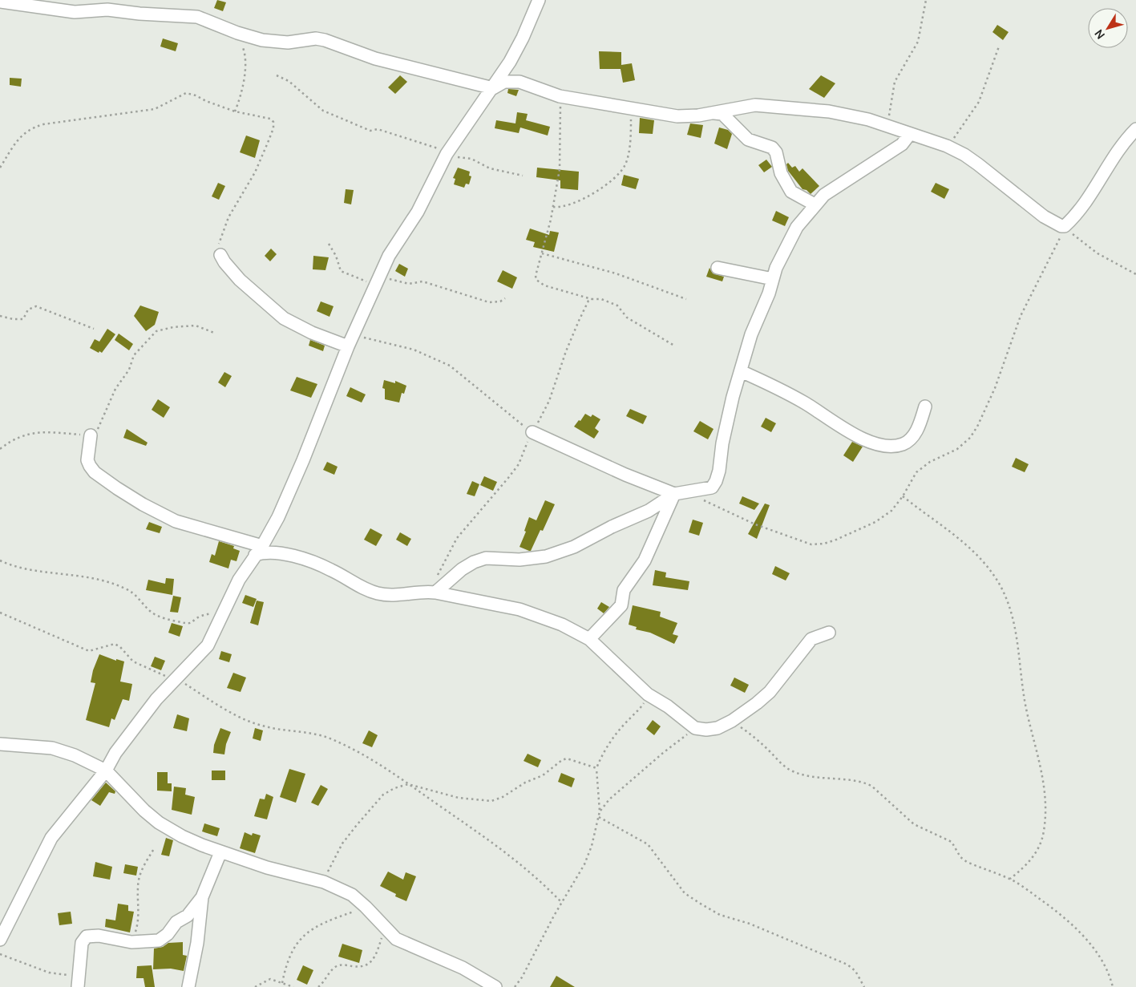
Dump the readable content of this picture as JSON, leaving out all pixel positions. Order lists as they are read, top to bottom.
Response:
{
  "north": "bottom left"
}
